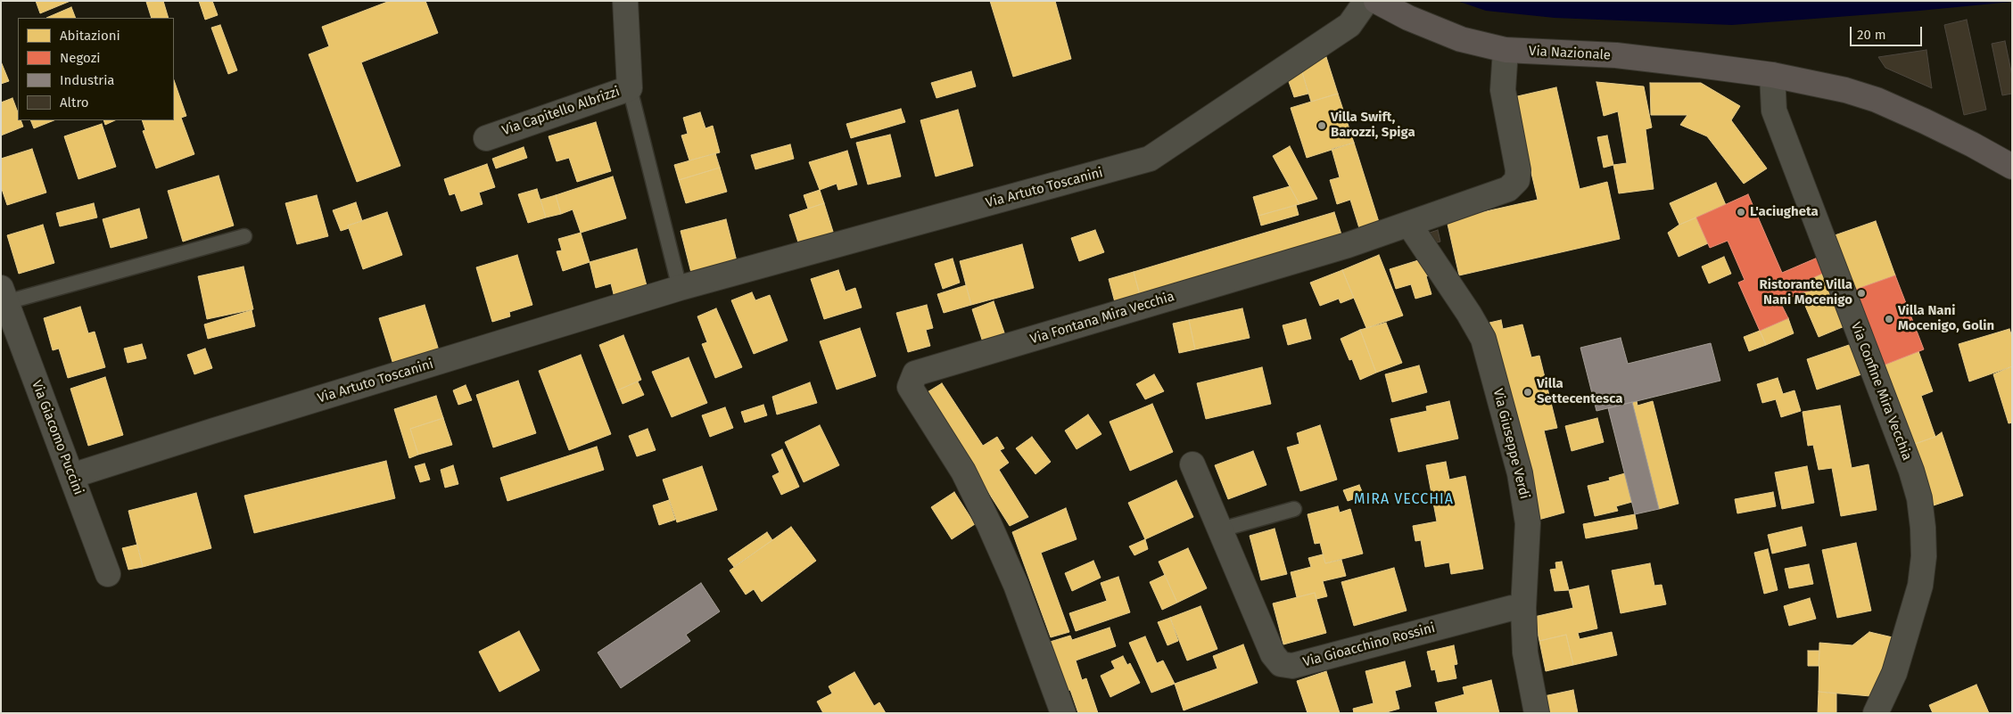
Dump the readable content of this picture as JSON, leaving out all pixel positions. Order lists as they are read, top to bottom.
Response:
{
  "streets": {
    "main road": ["Via Nazionale"],
    "street": [
      "Via Capitello Albrizzi",
      "Via Artuto Toscanini",
      "Via Fontana Mira Vecchia",
      "Via Confine Mira Vecchia",
      "Via Giacomo Puccini",
      "Via Giuseppe Verdi",
      "Via Gioacchino Rossini"
    ]
  },
  "crossings": [
    ["Via Nazionale", "Via Fontana Mira Vecchia"],
    ["Via Nazionale", "Via Confine Mira Vecchia"],
    ["Via Artuto Toscanini", "Via Giacomo Puccini"],
    ["Via Fontana Mira Vecchia", "Via Giuseppe Verdi"],
    ["Via Giuseppe Verdi", "Via Gioacchino Rossini"]
  ],
  "districts": ["MIRA VECCHIA"],
  "places": [
    "Villa Swift, Barozzi, Spiga",
    "L'aciugheta",
    "Ristorante Villa Nani Mocenigo",
    "Villa Nani Mocenigo, Golin",
    "Villa Settecentesca"
  ],
  "legend": [
    "Abitazioni",
    "Negozi",
    "Industria",
    "Altro"
  ],
  "scale_bar": "20 m"
}
